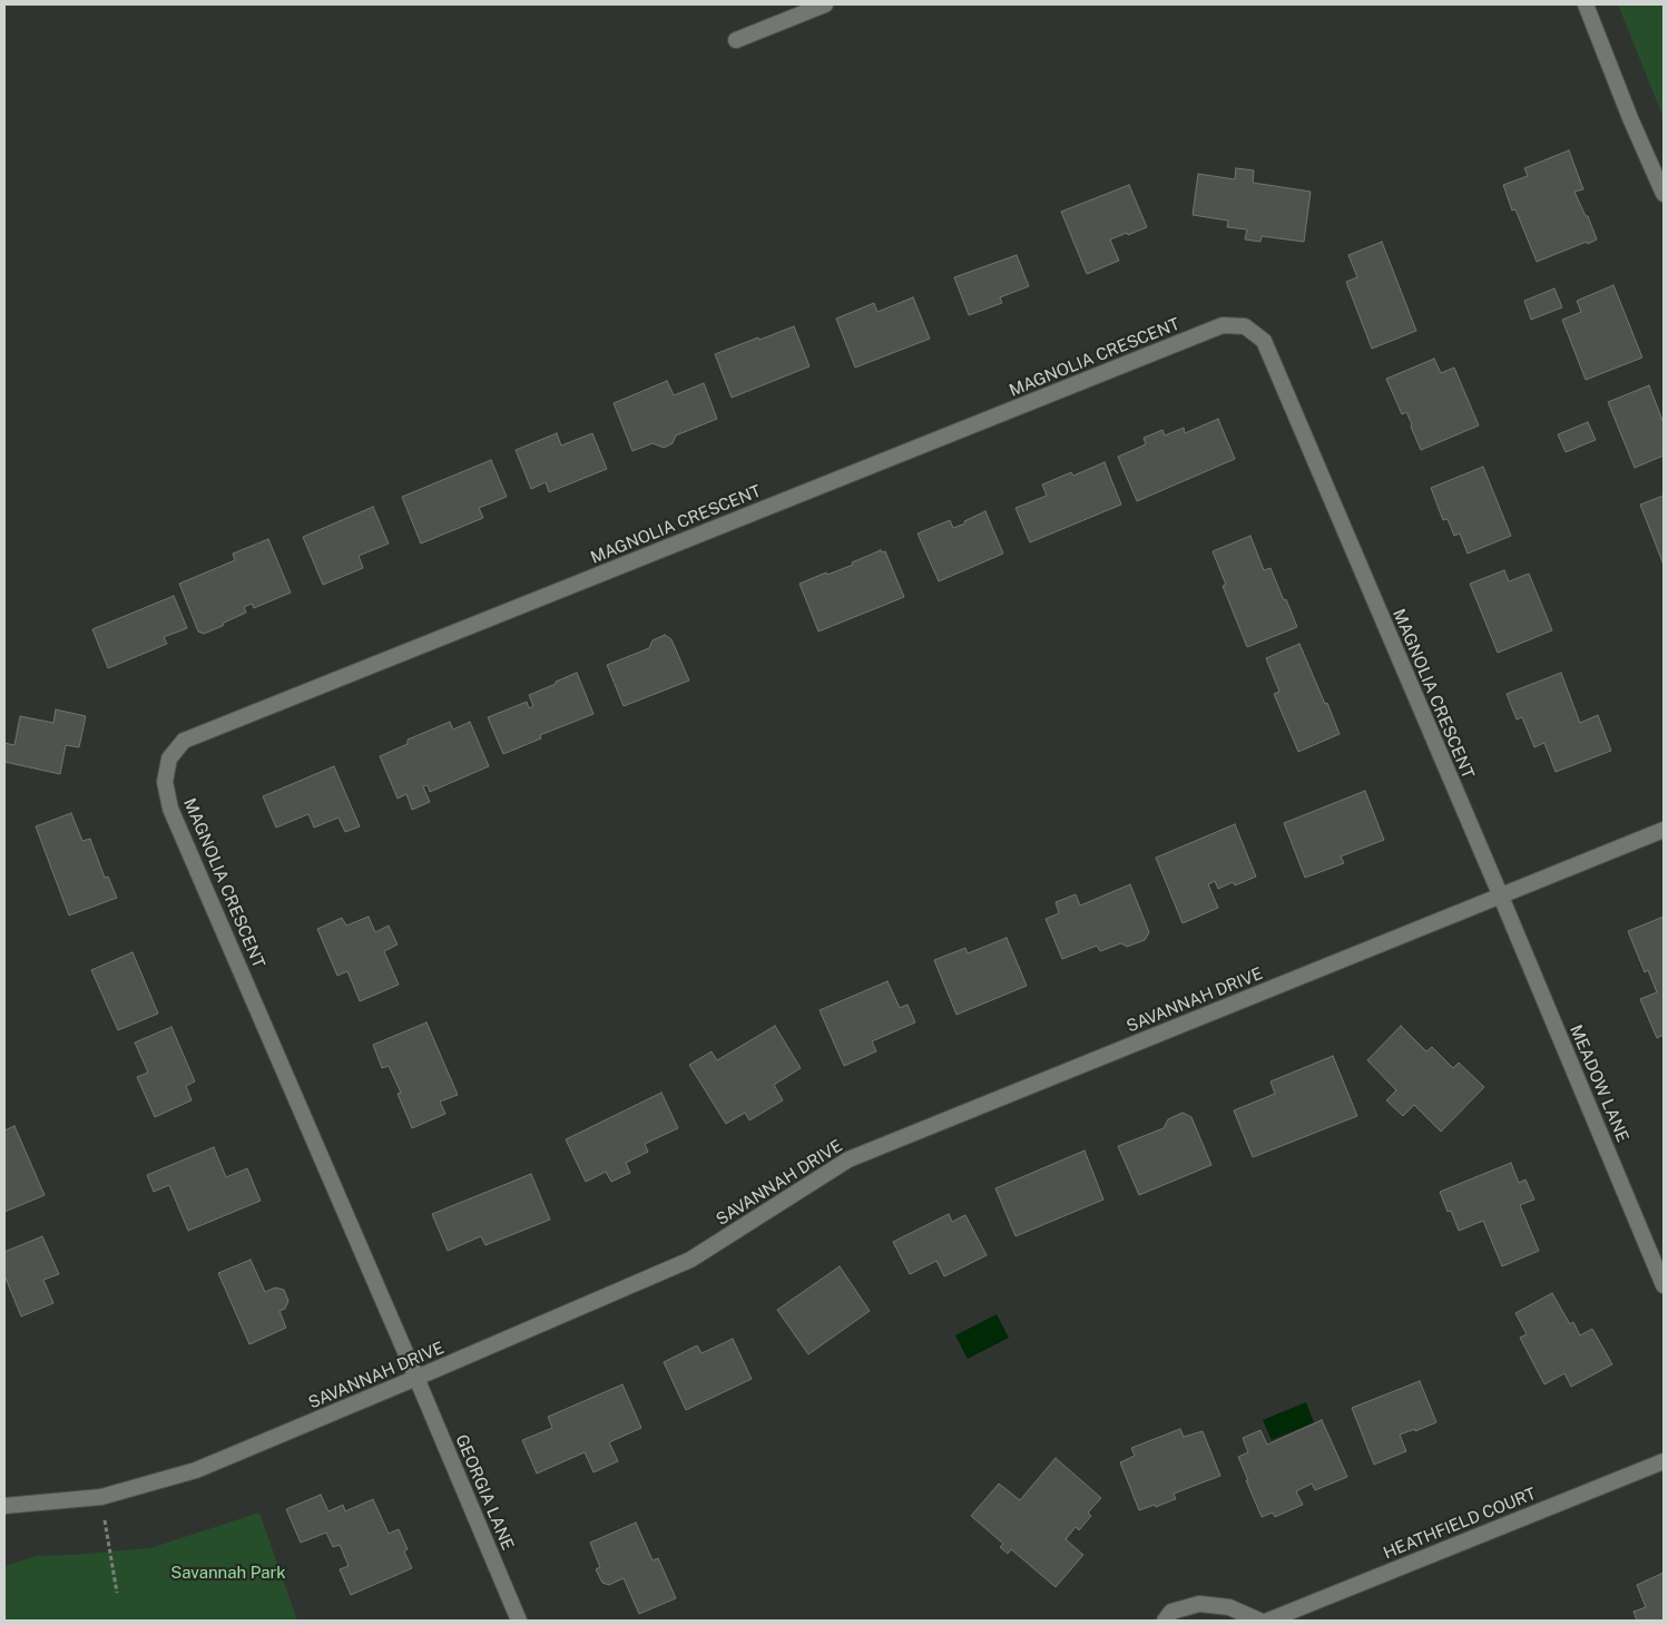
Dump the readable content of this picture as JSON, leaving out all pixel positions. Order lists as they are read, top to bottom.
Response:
{
  "streets": {
    "street": [
      "MAGNOLIA CRESCENT",
      "SAVANNAH DRIVE",
      "MEADOW LANE",
      "GEORGIA LANE",
      "HEATHFIELD COURT"
    ]
  },
  "crossings": [
    ["MAGNOLIA CRESCENT", "SAVANNAH DRIVE"],
    ["MAGNOLIA CRESCENT", "MEADOW LANE"],
    ["MAGNOLIA CRESCENT", "GEORGIA LANE"],
    ["SAVANNAH DRIVE", "MEADOW LANE"],
    ["SAVANNAH DRIVE", "GEORGIA LANE"]
  ],
  "parks": ["Savannah Park"]
}
